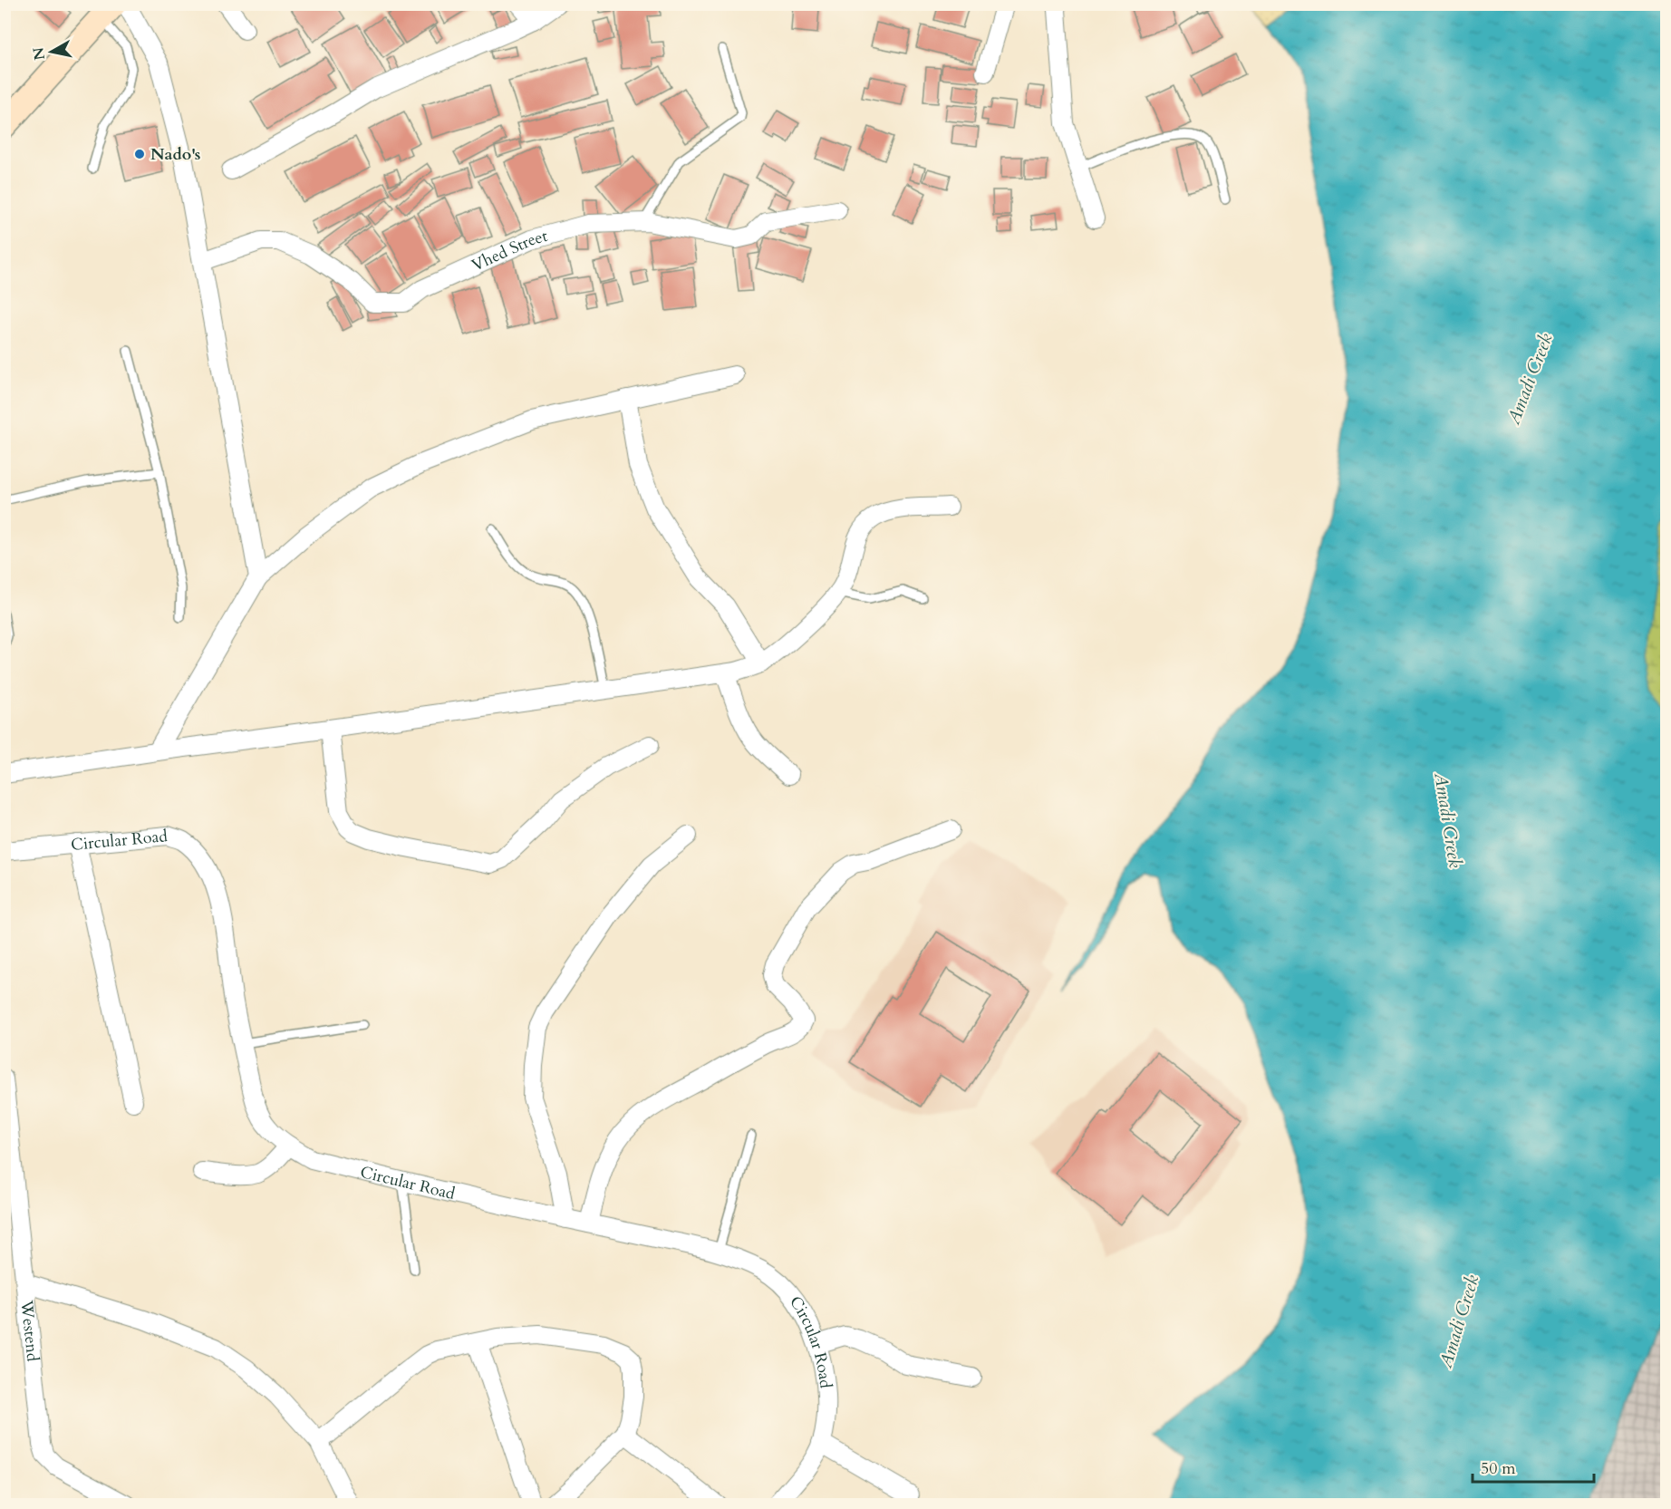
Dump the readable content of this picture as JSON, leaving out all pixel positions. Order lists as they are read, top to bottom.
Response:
{
  "streets": {
    "street": ["Vhed Street", "Circular Road", "Westend"]
  },
  "water": ["Amadi Creek"],
  "places": ["Nado's"],
  "scale_bar": "50 m",
  "north": "left"
}
